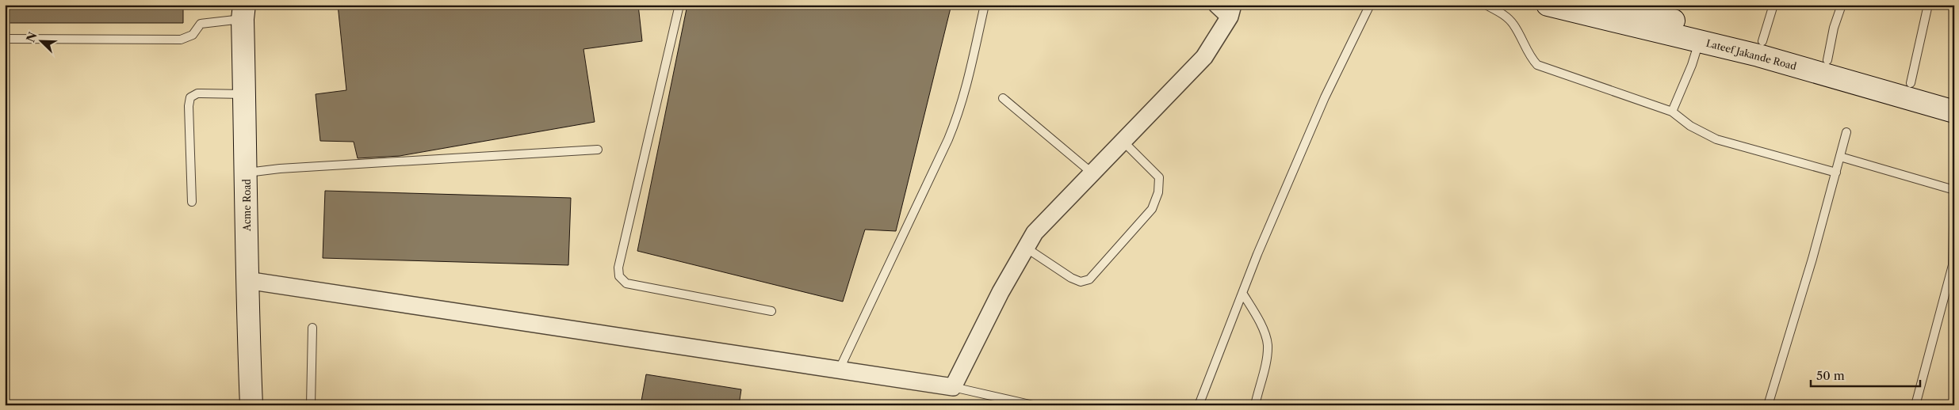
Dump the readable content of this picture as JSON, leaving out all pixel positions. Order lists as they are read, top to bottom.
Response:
{
  "streets": {
    "main road": ["Lateef Jakande Road", "Acme Road"]
  },
  "scale_bar": "50 m",
  "north": "top left"
}
